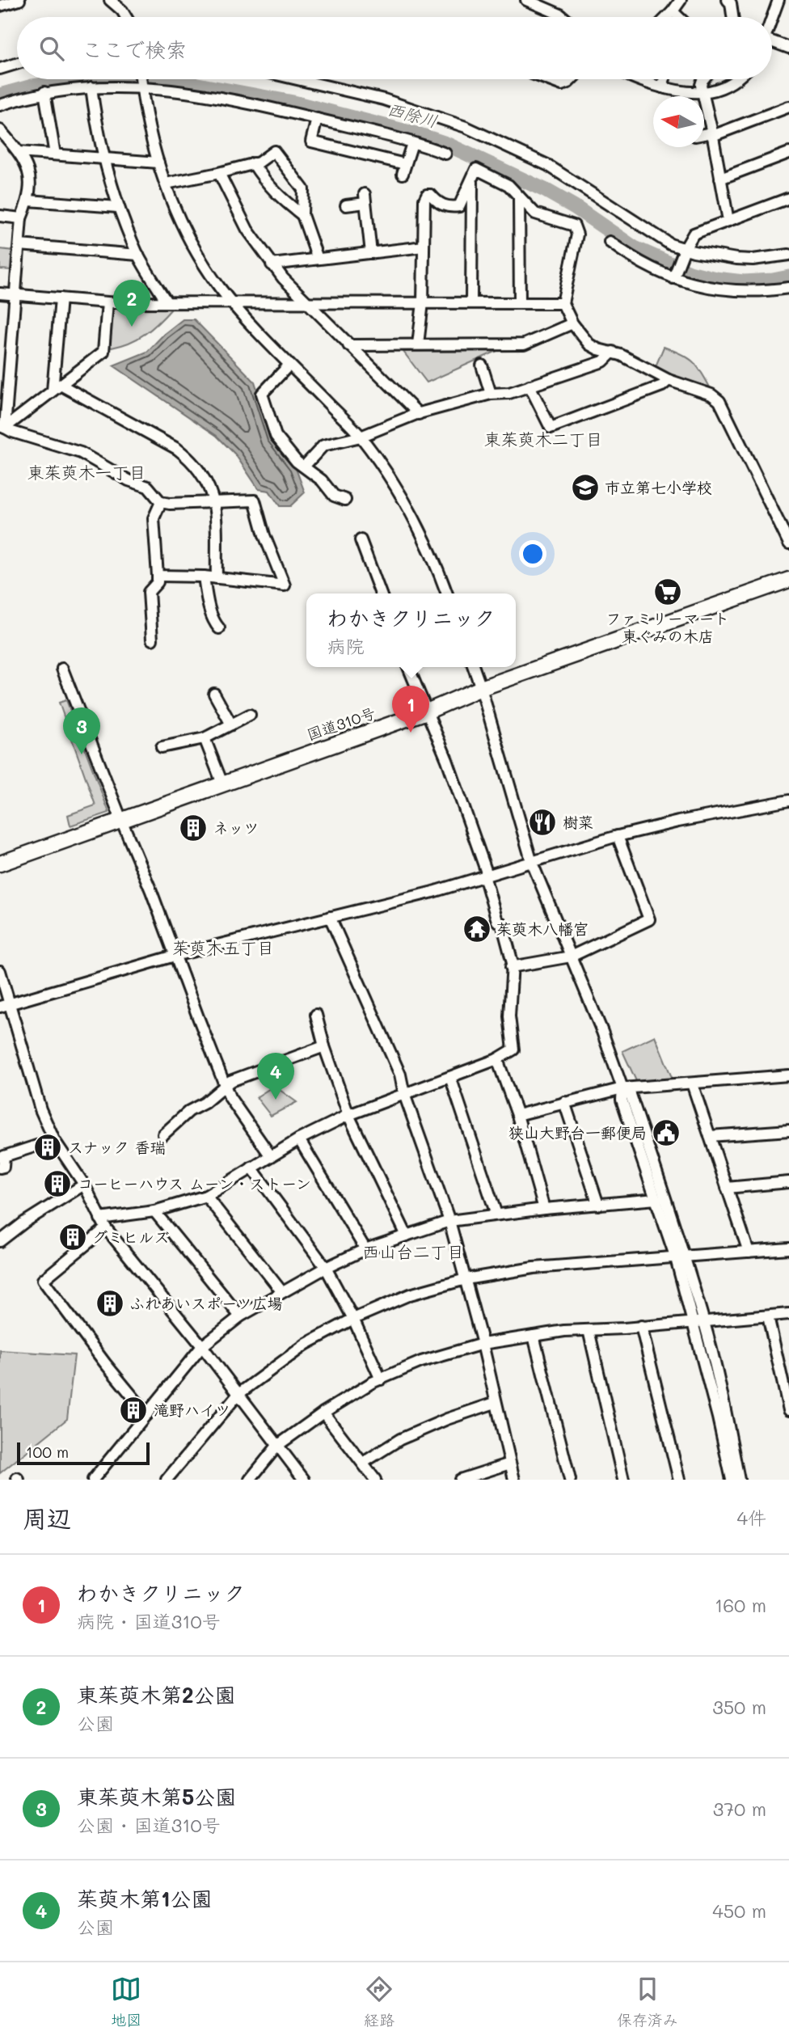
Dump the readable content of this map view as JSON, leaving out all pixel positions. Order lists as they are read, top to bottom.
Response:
{
  "streets": {
    "highway": ["国道310号"]
  },
  "districts": [
    "東茱萸木二丁目",
    "東茱萸木一丁目",
    "茱萸木五丁目",
    "西山台二丁目"
  ],
  "water": ["西除川"],
  "places": {
    "school or university": ["市立第七小学校"],
    "supermarket": ["ファミリーマート 東ぐみの木店"],
    "restaurant": ["樹菜"],
    "building": [
      "ネッツ",
      "スナック 香瑞",
      "コーヒーハウス ムーン・ストーン",
      "グミヒルズ",
      "ふれあいスポーツ広場",
      "滝野ハイツ"
    ],
    "temple": ["茱萸木八幡宮"],
    "public building": ["狭山大野台一郵便局"]
  },
  "scale_bar": "100 m",
  "north": "left",
  "page": {
    "search": "ここで検索",
    "pins": [
      "2",
      "1",
      "3",
      "4"
    ],
    "popup": ["わかきクリニック", "病院"],
    "scale": "100 m",
    "heading": ["周辺", "4件"],
    "list": [
      {
        "mark": "1",
        "name": "わかきクリニック",
        "note": "病院 · 国道310号",
        "value": "160 m"
      },
      {
        "mark": "2",
        "name": "東茱萸木第2公園",
        "note": "公園",
        "value": "350 m"
      },
      {
        "mark": "3",
        "name": "東茱萸木第5公園",
        "note": "公園 · 国道310号",
        "value": "370 m"
      },
      {
        "mark": "4",
        "name": "茱萸木第1公園",
        "note": "公園",
        "value": "450 m"
      }
    ],
    "nav": ["地図", "経路", "保存済み"]
  }
}
